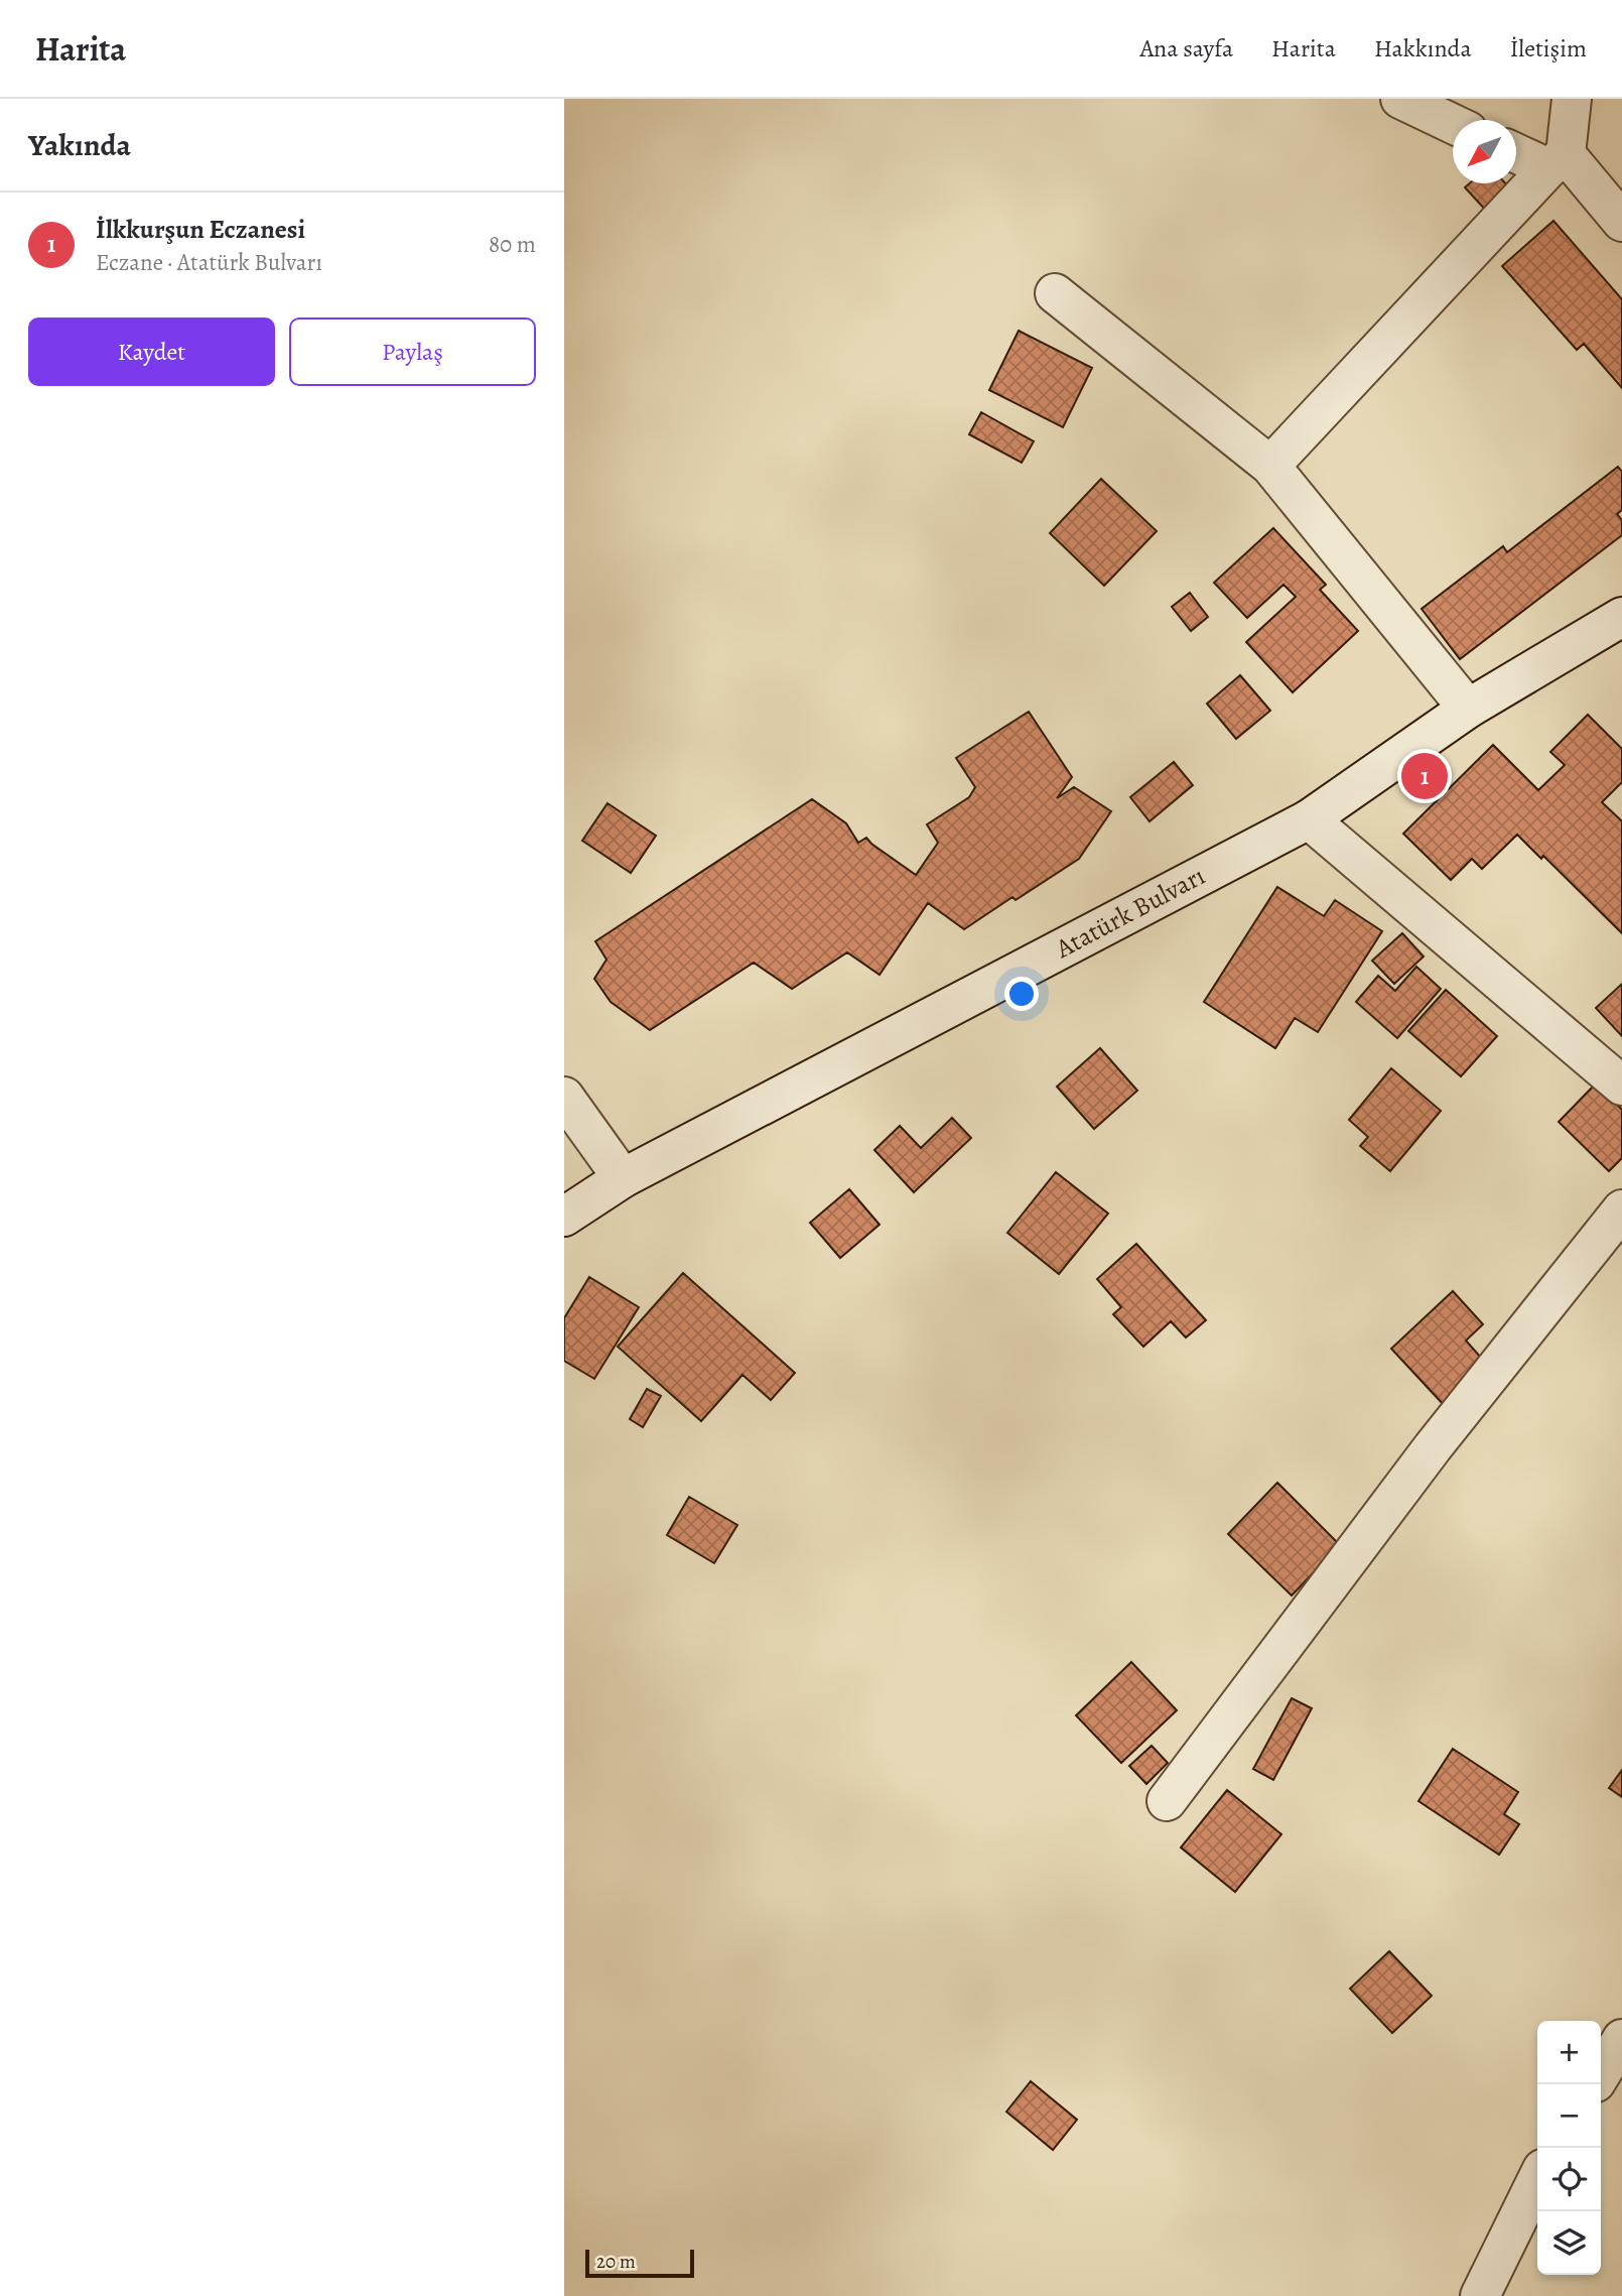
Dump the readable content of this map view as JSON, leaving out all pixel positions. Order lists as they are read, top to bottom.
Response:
{
  "streets": {
    "street": ["Atatürk Bulvarı"]
  },
  "scale_bar": "20 m",
  "north": "bottom left",
  "page": {
    "header": "Harita",
    "nav": [
      "Ana sayfa",
      "Harita",
      "Hakkında",
      "İletişim"
    ],
    "heading": "Yakında",
    "list": [
      {
        "mark": "1",
        "name": "İlkkurşun Eczanesi",
        "note": "Eczane · Atatürk Bulvarı",
        "value": "80 m"
      }
    ],
    "buttons": ["Kaydet", "Paylaş"],
    "pins": "1",
    "map_buttons": ["+", "−"],
    "scale": "20 m"
  }
}
